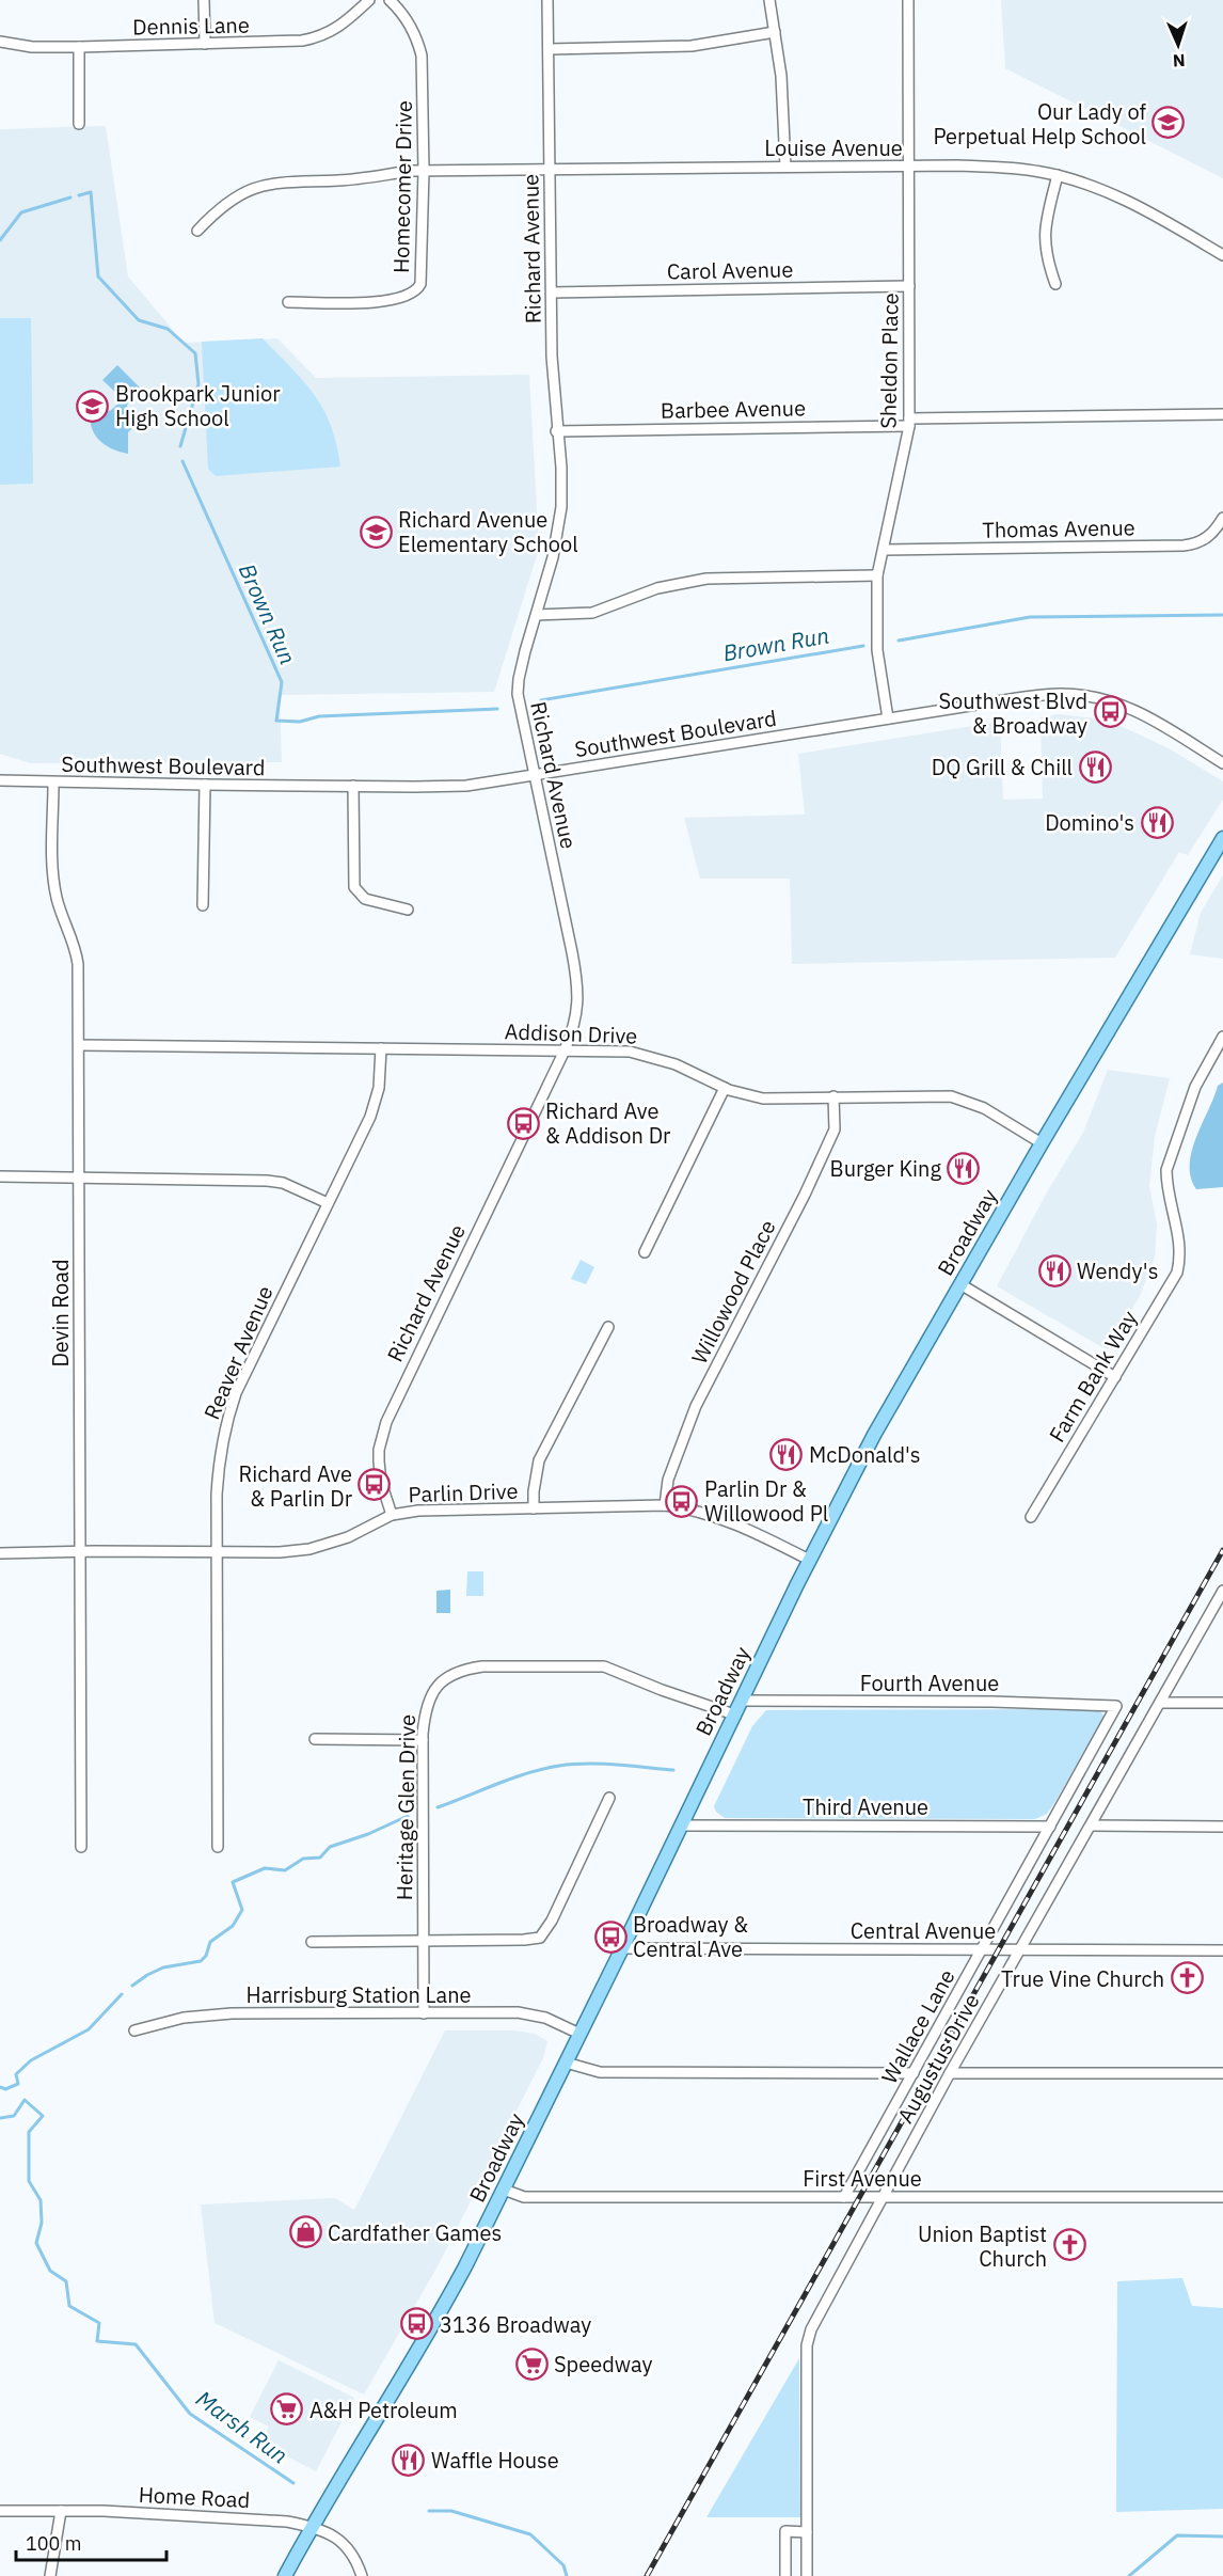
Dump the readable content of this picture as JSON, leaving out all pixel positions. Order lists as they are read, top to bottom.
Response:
{
  "streets": {
    "main road": ["Broadway"],
    "street": [
      "Dennis Lane",
      "Louise Avenue",
      "Homecomer Drive",
      "Richard Avenue",
      "Carol Avenue",
      "Sheldon Place",
      "Barbee Avenue",
      "Thomas Avenue",
      "Southwest Boulevard",
      "Addison Drive",
      "Willowood Place",
      "Devin Road",
      "Reaver Avenue",
      "Farm Bank Way",
      "Parlin Drive",
      "Fourth Avenue",
      "Third Avenue",
      "Heritage Glen Drive",
      "Central Avenue",
      "Harrisburg Station Lane",
      "Wallace Lane",
      "Augustus Drive",
      "First Avenue",
      "Home Road"
    ]
  },
  "crossings": [
    ["Louise Avenue", "Homecomer Drive"],
    ["Louise Avenue", "Richard Avenue"],
    ["Louise Avenue", "Sheldon Place"],
    ["Richard Avenue", "Carol Avenue"],
    ["Richard Avenue", "Barbee Avenue"],
    ["Richard Avenue", "Southwest Boulevard"],
    ["Richard Avenue", "Addison Drive"],
    ["Richard Avenue", "Parlin Drive"],
    ["Carol Avenue", "Sheldon Place"],
    ["Sheldon Place", "Barbee Avenue"],
    ["Sheldon Place", "Thomas Avenue"],
    ["Sheldon Place", "Southwest Boulevard"],
    ["Southwest Boulevard", "Devin Road"],
    ["Addison Drive", "Broadway"],
    ["Addison Drive", "Willowood Place"],
    ["Addison Drive", "Devin Road"],
    ["Addison Drive", "Reaver Avenue"],
    ["Broadway", "Parlin Drive"],
    ["Broadway", "Fourth Avenue"],
    ["Broadway", "Third Avenue"],
    ["Broadway", "Heritage Glen Drive"],
    ["Broadway", "Central Avenue"],
    ["Broadway", "Harrisburg Station Lane"],
    ["Broadway", "First Avenue"],
    ["Broadway", "Home Road"],
    ["Willowood Place", "Parlin Drive"],
    ["Devin Road", "Parlin Drive"],
    ["Reaver Avenue", "Parlin Drive"],
    ["Fourth Avenue", "Wallace Lane"],
    ["Third Avenue", "Wallace Lane"],
    ["Heritage Glen Drive", "Harrisburg Station Lane"],
    ["Central Avenue", "Wallace Lane"],
    ["Central Avenue", "Augustus Drive"],
    ["Wallace Lane", "First Avenue"],
    ["Augustus Drive", "First Avenue"]
  ],
  "water": ["Brown Run", "Marsh Run"],
  "places": {
    "school or university": ["Our Lady of Perpetual Help School", "Brookpark Junior High School", "Richard Avenue Elementary School"],
    "bus stop": [
      "Southwest Blvd & Broadway",
      "Richard Ave & Addison Dr",
      "Richard Ave & Parlin Dr",
      "Parlin Dr & Willowood Pl",
      "Broadway & Central Ave",
      "3136 Broadway"
    ],
    "restaurant": [
      "DQ Grill & Chill",
      "Domino's",
      "Burger King",
      "Wendy's",
      "McDonald's",
      "Waffle House"
    ],
    "church": ["True Vine Church", "Union Baptist Church"],
    "shop": ["Cardfather Games"],
    "supermarket": ["Speedway", "A&H Petroleum"]
  },
  "scale_bar": "100 m",
  "north": "bottom"
}
